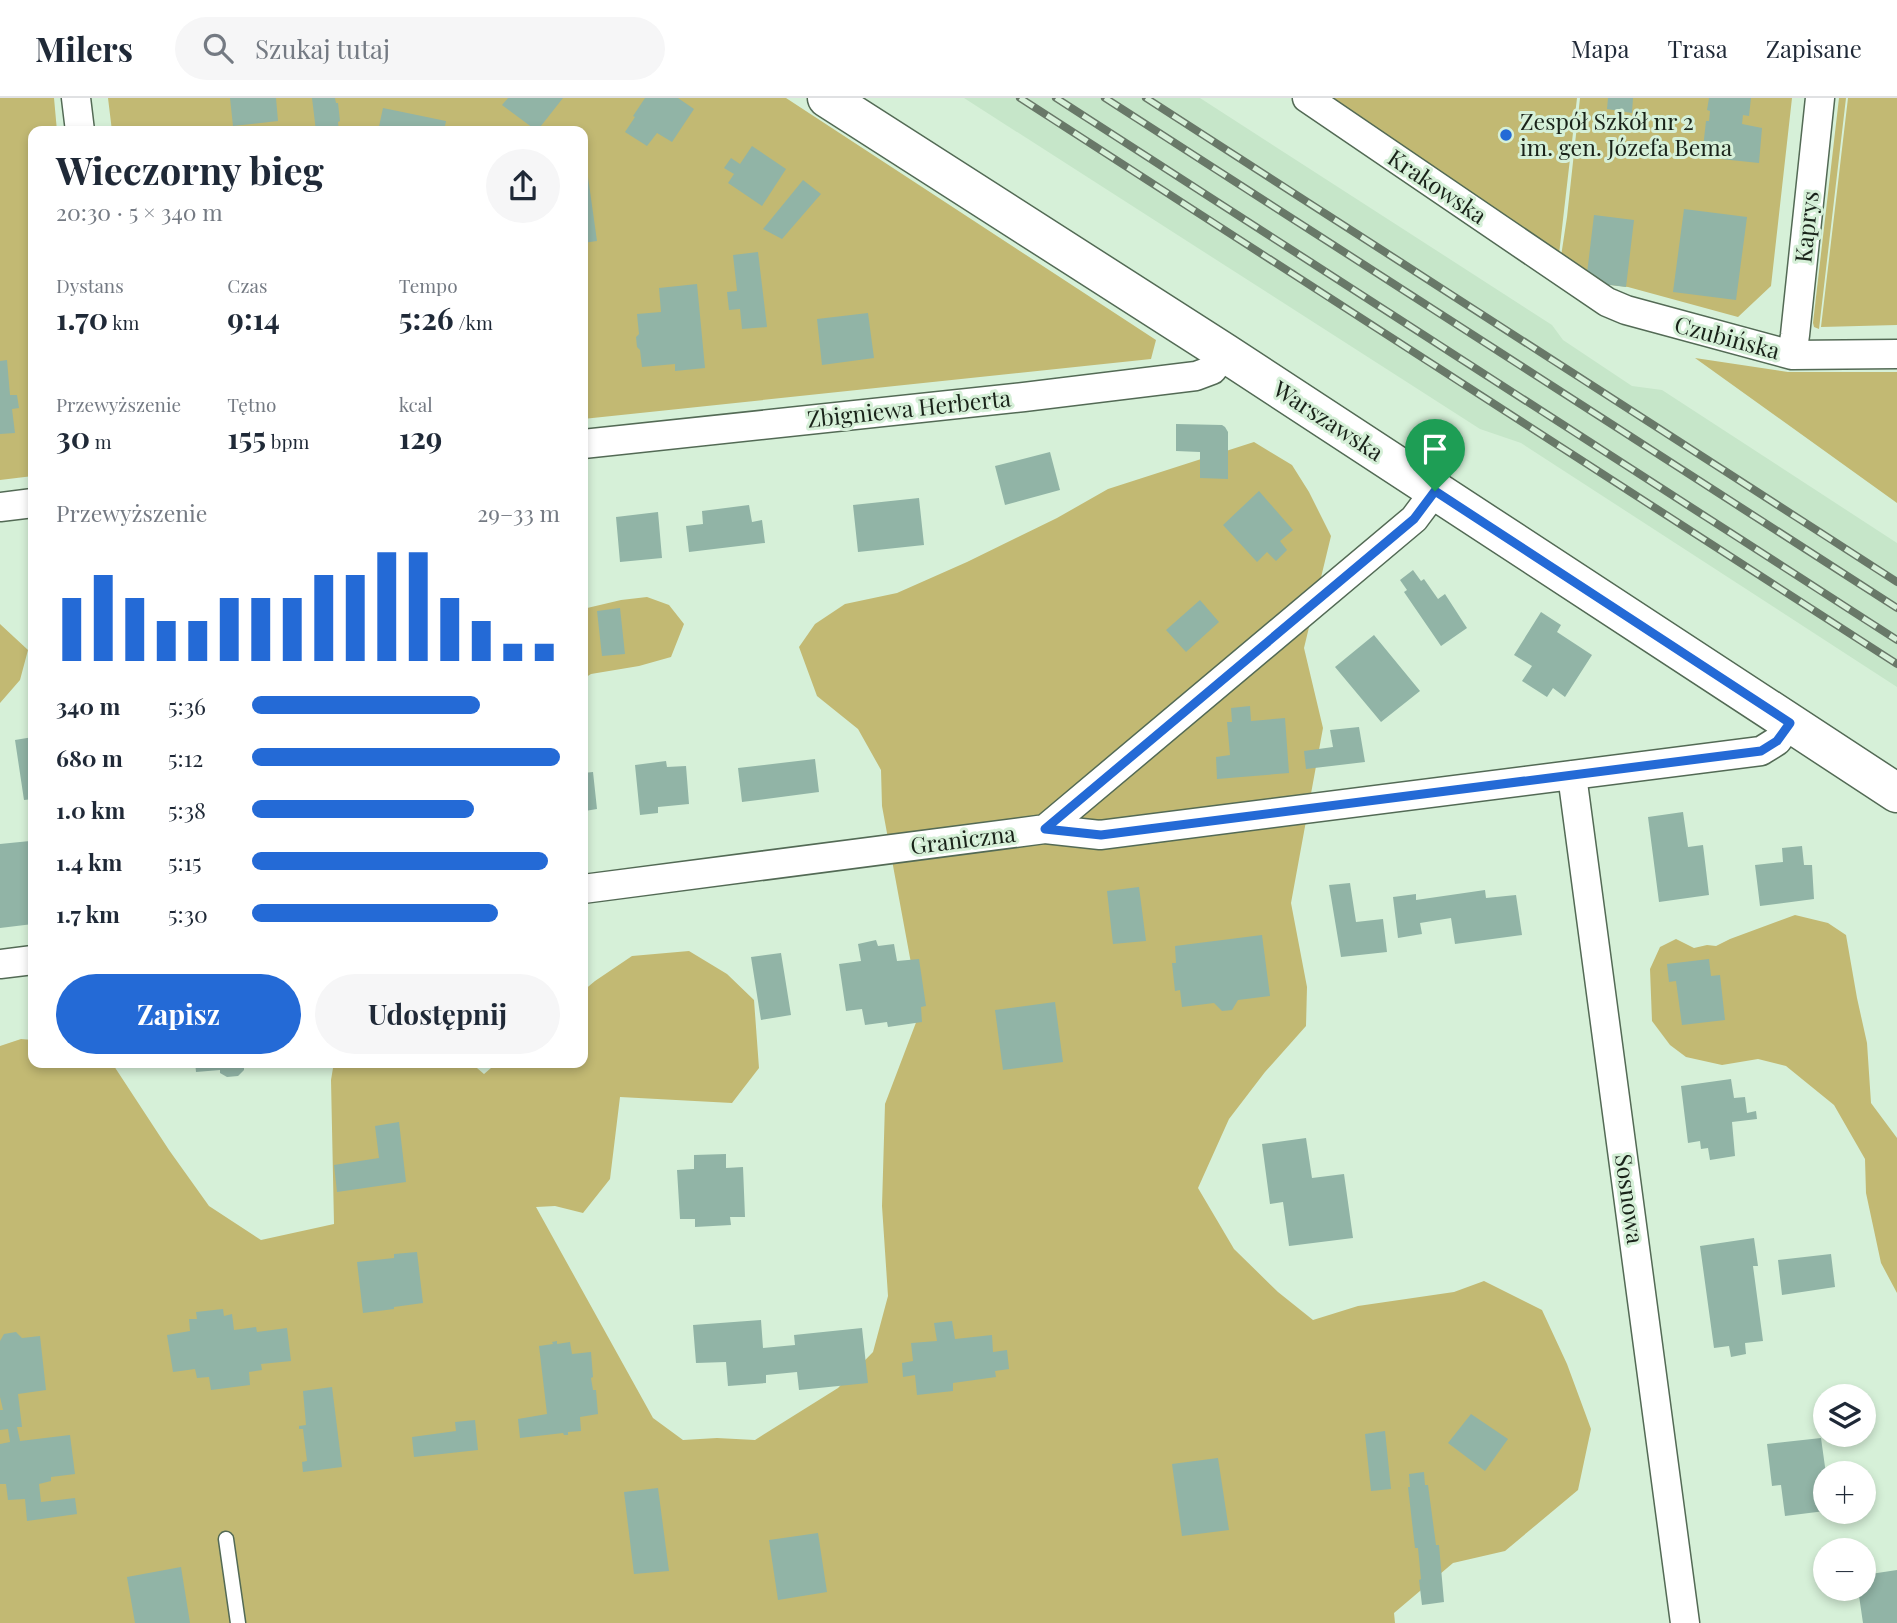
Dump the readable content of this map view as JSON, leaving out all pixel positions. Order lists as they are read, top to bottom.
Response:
{
  "streets": {
    "street": [
      "Krakowska",
      "Kaprys",
      "Czubińska",
      "Zbigniewa Herberta",
      "Warszawska",
      "Graniczna",
      "Sosnowa"
    ]
  },
  "crossings": [
    ["Krakowska", "Czubińska"],
    ["Kaprys", "Czubińska"],
    ["Zbigniewa Herberta", "Warszawska"],
    ["Warszawska", "Graniczna"],
    ["Graniczna", "Sosnowa"]
  ],
  "places": ["Zespół Szkół nr 2 im. gen. Józefa Bema"],
  "page": {
    "header": "Milers",
    "search": "Szukaj tutaj",
    "nav": ["Mapa", "Trasa", "Zapisane"],
    "heading": ["Wieczorny bieg", "20:30 · 5 × 340 m"],
    "stats": [
      ["Dystans", "1.70 km"],
      ["Czas", "9:14"],
      ["Tempo", "5:26 /km"],
      ["Przewyższenie", "30 m"],
      ["Tętno", "155 bpm"],
      ["kcal", "129"]
    ],
    "chart": ["Przewyższenie", "29–33 m"],
    "list": [
      {
        "name": "340 m",
        "note": "5:36"
      },
      {
        "name": "680 m",
        "note": "5:12"
      },
      {
        "name": "1.0 km",
        "note": "5:38"
      },
      {
        "name": "1.4 km",
        "note": "5:15"
      },
      {
        "name": "1.7 km",
        "note": "5:30"
      }
    ],
    "buttons": ["Zapisz", "Udostępnij"],
    "map_buttons": ["+", "−"]
  }
}
